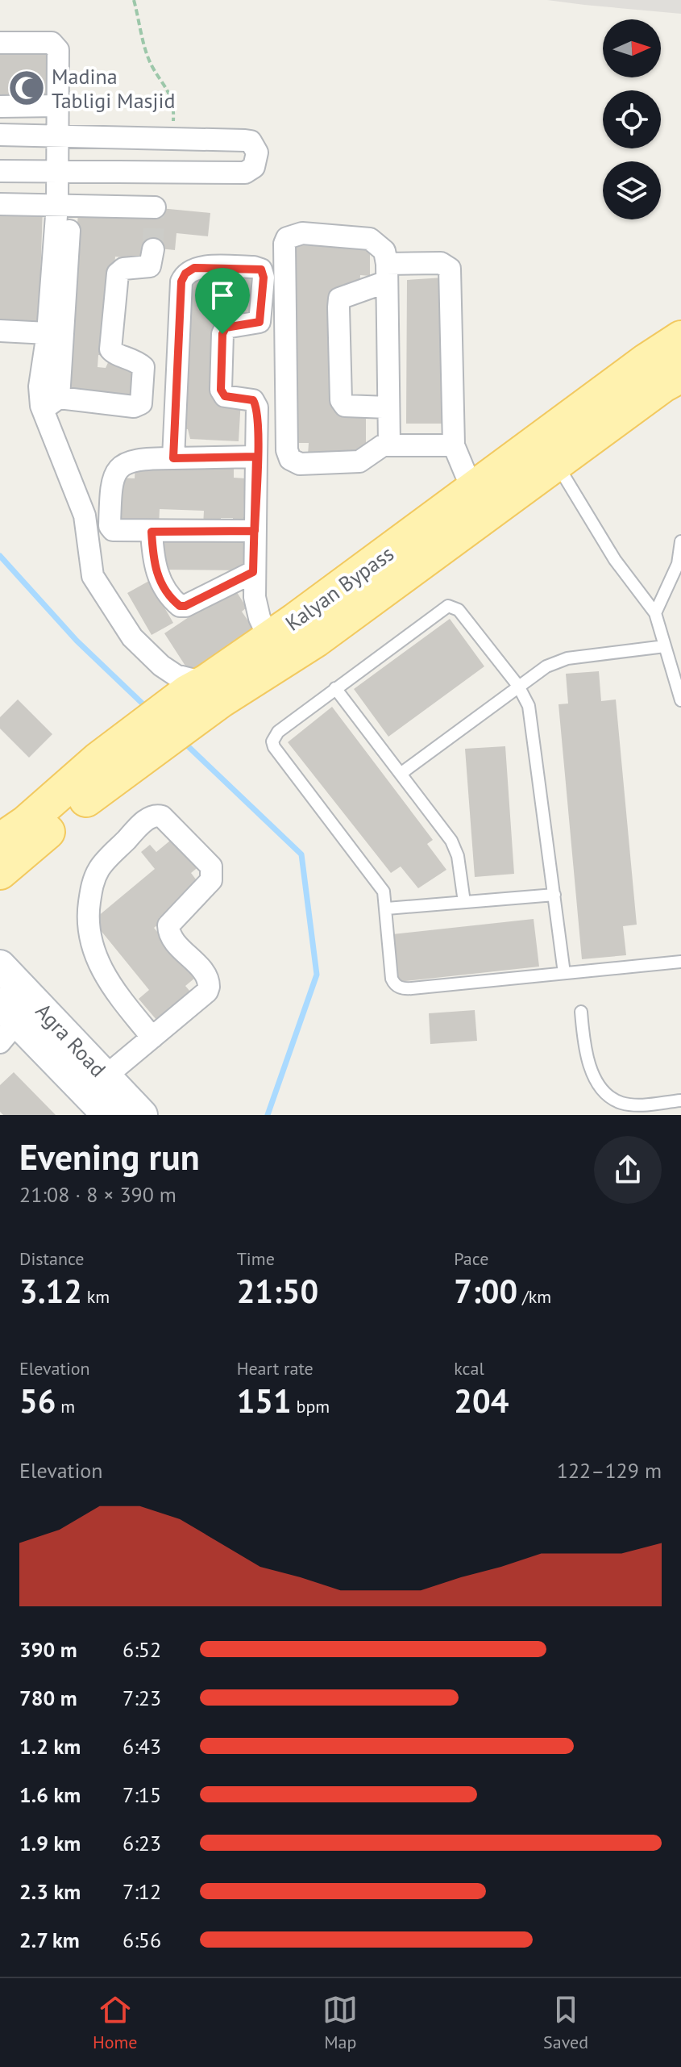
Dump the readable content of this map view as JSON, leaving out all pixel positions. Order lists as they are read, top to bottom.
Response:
{
  "streets": {
    "main road": ["Kalyan Bypass", "Agra Road"]
  },
  "places": {
    "mosque": ["Madina Tabligi Masjid"]
  },
  "north": "right",
  "page": {
    "heading": ["Evening run", "21:08 · 8 × 390 m"],
    "stats": [
      ["Distance", "3.12 km"],
      ["Time", "21:50"],
      ["Pace", "7:00 /km"],
      ["Elevation", "56 m"],
      ["Heart rate", "151 bpm"],
      ["kcal", "204"]
    ],
    "chart": ["Elevation", "122–129 m"],
    "list": [
      {
        "name": "390 m",
        "note": "6:52"
      },
      {
        "name": "780 m",
        "note": "7:23"
      },
      {
        "name": "1.2 km",
        "note": "6:43"
      },
      {
        "name": "1.6 km",
        "note": "7:15"
      },
      {
        "name": "1.9 km",
        "note": "6:23"
      },
      {
        "name": "2.3 km",
        "note": "7:12"
      },
      {
        "name": "2.7 km",
        "note": "6:56"
      }
    ],
    "tabs": ["Home", "Map", "Saved"]
  }
}
